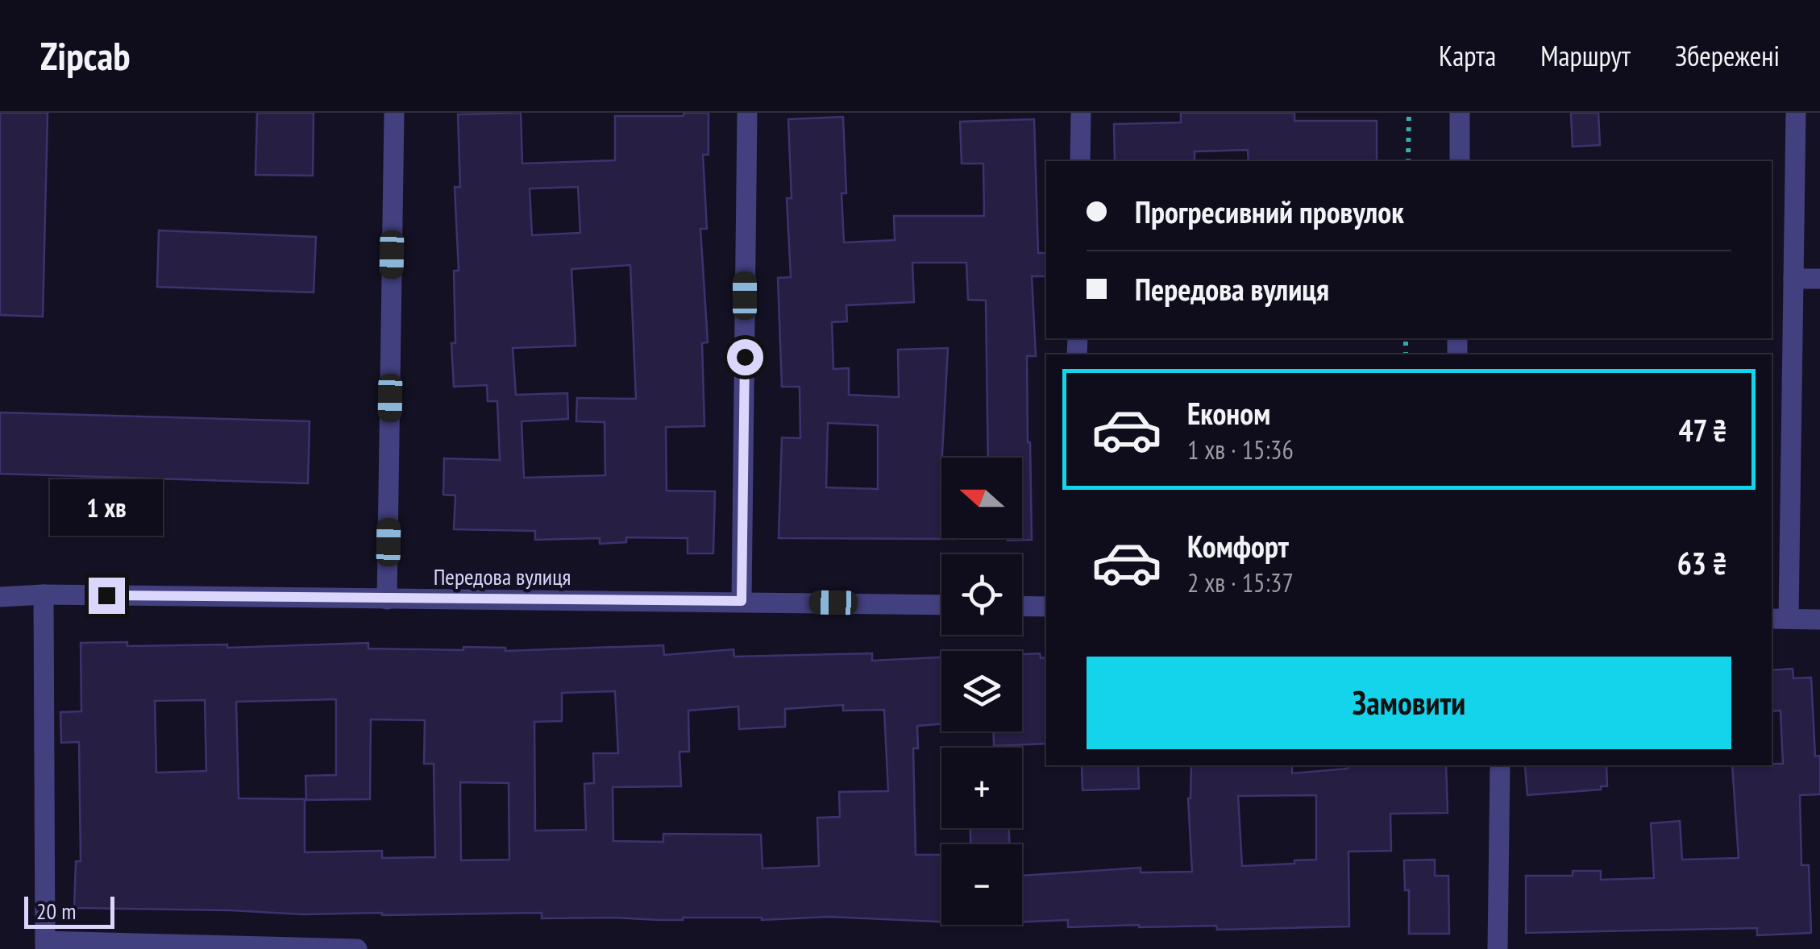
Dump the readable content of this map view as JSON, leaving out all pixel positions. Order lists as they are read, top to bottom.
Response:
{
  "streets": {
    "street": ["Передова вулиця"]
  },
  "scale_bar": "20 m",
  "north": "left",
  "page": {
    "header": "Zipcab",
    "nav": ["Карта", "Маршрут", "Збережені"],
    "banner": ["Прогресивний провулок", "Передова вулиця"],
    "list": [
      {
        "name": "Економ",
        "note": "1 хв · 15:36",
        "value": "47 ₴"
      },
      {
        "name": "Комфорт",
        "note": "2 хв · 15:37",
        "value": "63 ₴"
      }
    ],
    "map_buttons": ["+", "−"],
    "bubble": "1 хв",
    "buttons": "Замовити",
    "scale": "20 m"
  }
}
